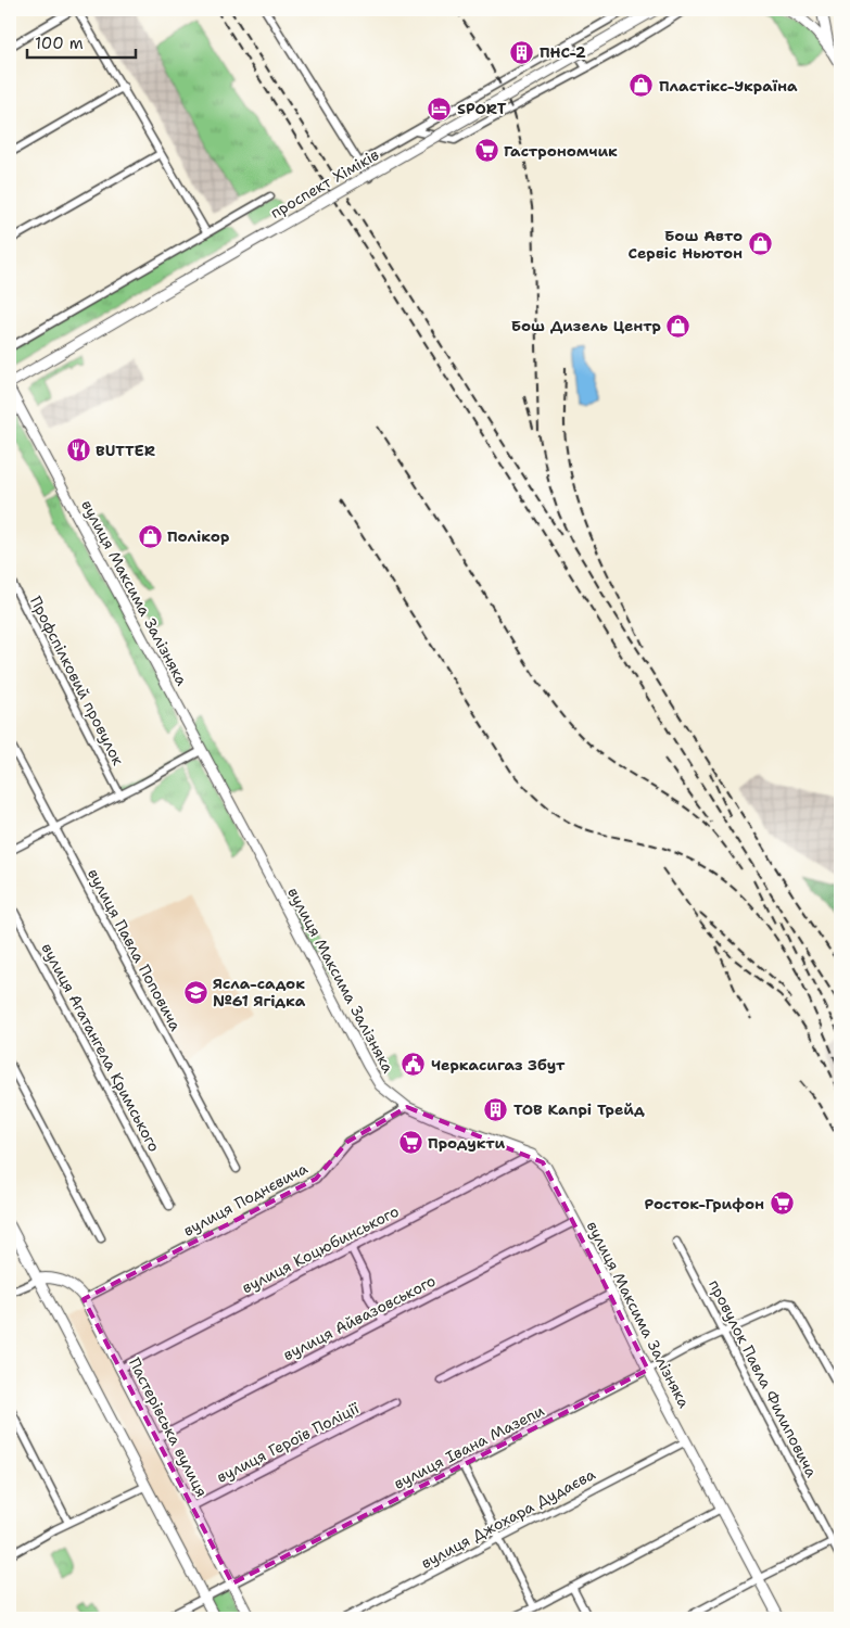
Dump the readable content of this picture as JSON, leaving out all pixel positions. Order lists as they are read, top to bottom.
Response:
{
  "streets": {
    "main road": ["проспект Хіміків", "вулиця Максима Залізняка", "Пастерівська вулиця"],
    "street": [
      "Профспілковий провулок",
      "вулиця Павла Поповича",
      "вулиця Агатангела Кримського",
      "вулиця Поднєвича",
      "вулиця Коцюбинського",
      "вулиця Айвазовського",
      "провулок Павла Филиповича",
      "вулиця Героїв Поліції",
      "вулиця Івана Мазепи",
      "вулиця Джохара Дудаєва"
    ]
  },
  "crossings": [
    ["вулиця Максима Залізняка", "вулиця Поднєвича"],
    ["вулиця Максима Залізняка", "вулиця Коцюбинського"],
    ["вулиця Максима Залізняка", "вулиця Айвазовського"],
    ["вулиця Максима Залізняка", "вулиця Івана Мазепи"],
    ["вулиця Максима Залізняка", "вулиця Джохара Дудаєва"],
    ["вулиця Поднєвича", "Пастерівська вулиця"],
    ["вулиця Коцюбинського", "Пастерівська вулиця"],
    ["вулиця Айвазовського", "Пастерівська вулиця"],
    ["провулок Павла Филиповича", "вулиця Івана Мазепи"],
    ["Пастерівська вулиця", "вулиця Героїв Поліції"],
    ["Пастерівська вулиця", "вулиця Івана Мазепи"]
  ],
  "places": {
    "building": ["ПНС-2", "ТОВ Капрі Трейд"],
    "shop": [
      "Пластікс-Україна",
      "Бош Авто Сервіс Ньютон",
      "Бош Дизель Центр",
      "Полікор"
    ],
    "hotel": ["SPORT"],
    "supermarket": ["Гастрономчик", "Продукти", "Росток-Грифон"],
    "restaurant": ["BUTTER"],
    "school or university": ["Ясла-садок №61 Ягідка"],
    "public building": ["Черкасигаз Збут"]
  },
  "scale_bar": "100 m"
}
